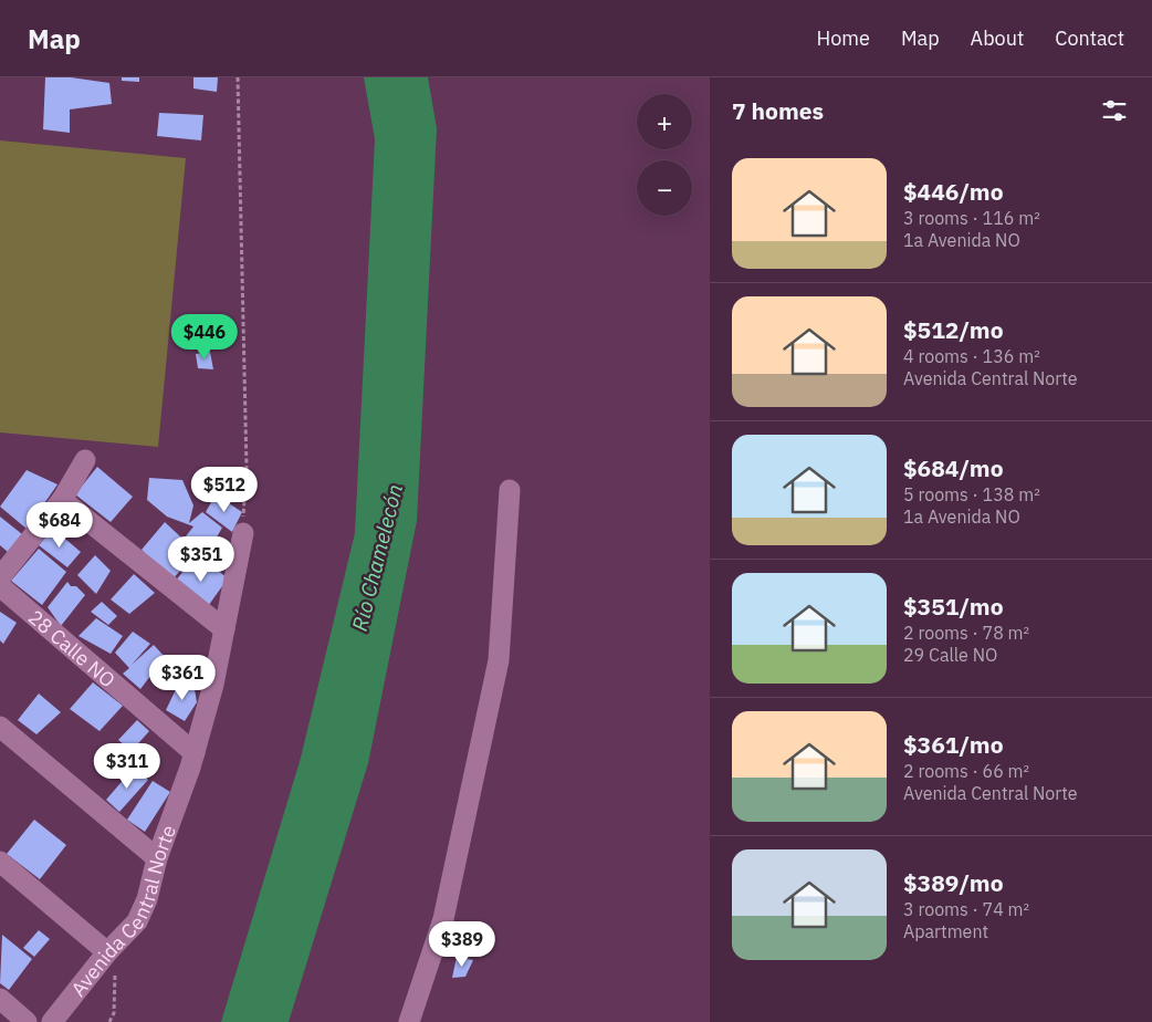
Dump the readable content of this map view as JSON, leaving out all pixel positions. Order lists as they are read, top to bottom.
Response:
{
  "streets": {
    "street": ["28 Calle NO", "Avenida Central Norte"]
  },
  "crossings": [
    ["28 Calle NO", "Avenida Central Norte"]
  ],
  "water": ["Río Chamelecón"],
  "page": {
    "header": "Map",
    "nav": [
      "Home",
      "Map",
      "About",
      "Contact"
    ],
    "heading": "7 homes",
    "map_buttons": ["+", "−"],
    "list": [
      {
        "name": "$446/mo",
        "note": "3 rooms · 116 m² · 1a Avenida NO"
      },
      {
        "name": "$512/mo",
        "note": "4 rooms · 136 m² · Avenida Central Norte"
      },
      {
        "name": "$684/mo",
        "note": "5 rooms · 138 m² · 1a Avenida NO"
      },
      {
        "name": "$351/mo",
        "note": "2 rooms · 78 m² · 29 Calle NO"
      },
      {
        "name": "$361/mo",
        "note": "2 rooms · 66 m² · Avenida Central Norte"
      },
      {
        "name": "$389/mo",
        "note": "3 rooms · 74 m² · Apartment"
      }
    ],
    "price": [
      "$446",
      "$512",
      "$684",
      "$351",
      "$361",
      "$311",
      "$389"
    ]
  }
}
